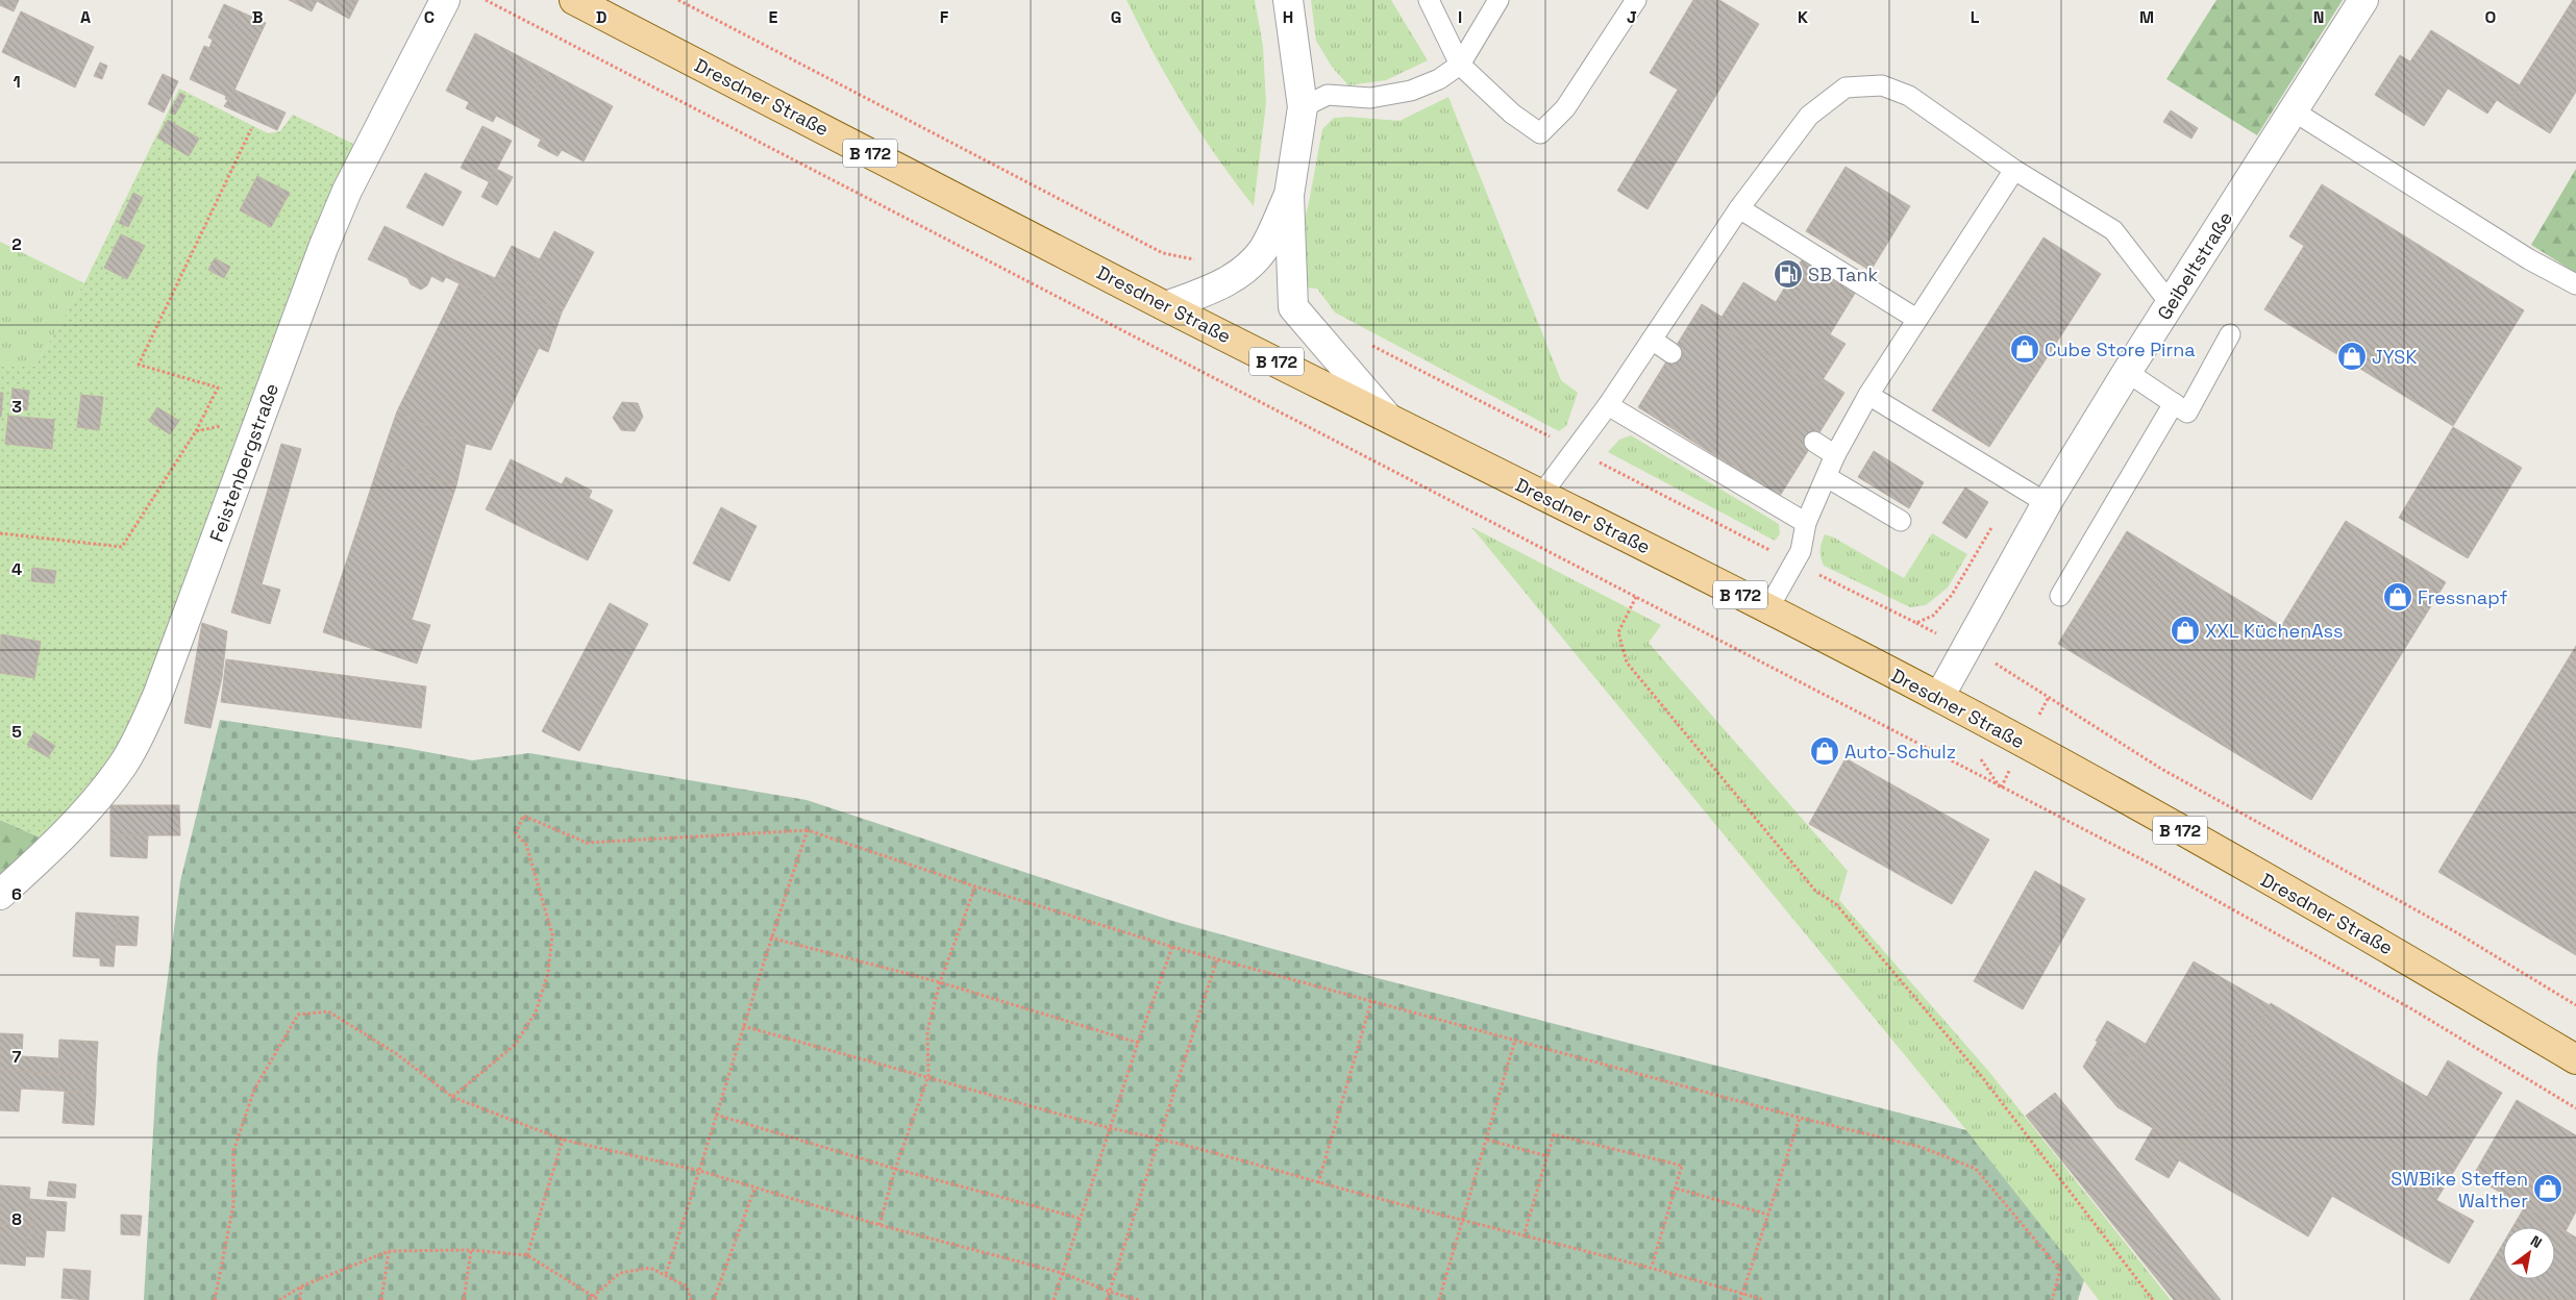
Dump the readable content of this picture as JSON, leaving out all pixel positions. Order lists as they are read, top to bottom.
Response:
{
  "streets": {
    "main road": ["Dresdner Straße", "B 172"],
    "street": ["Geibeltstraße", "Feistenbergstraße"]
  },
  "crossings": [
    ["Dresdner Straße", "Geibeltstraße"]
  ],
  "places": {
    "fuel station": ["SB Tank"],
    "shop": [
      "Cube Store Pirna",
      "JYSK",
      "Fressnapf",
      "XXL KüchenAss",
      "Auto-Schulz",
      "SWBike Steffen Walther"
    ]
  },
  "north": "top right",
  "grid": {
    "columns": [
      "A",
      "B",
      "C",
      "D",
      "E",
      "F",
      "G",
      "H",
      "I",
      "J",
      "K",
      "L",
      "M",
      "N",
      "O"
    ],
    "rows": [
      "1",
      "2",
      "3",
      "4",
      "5",
      "6",
      "7",
      "8"
    ]
  }
}
